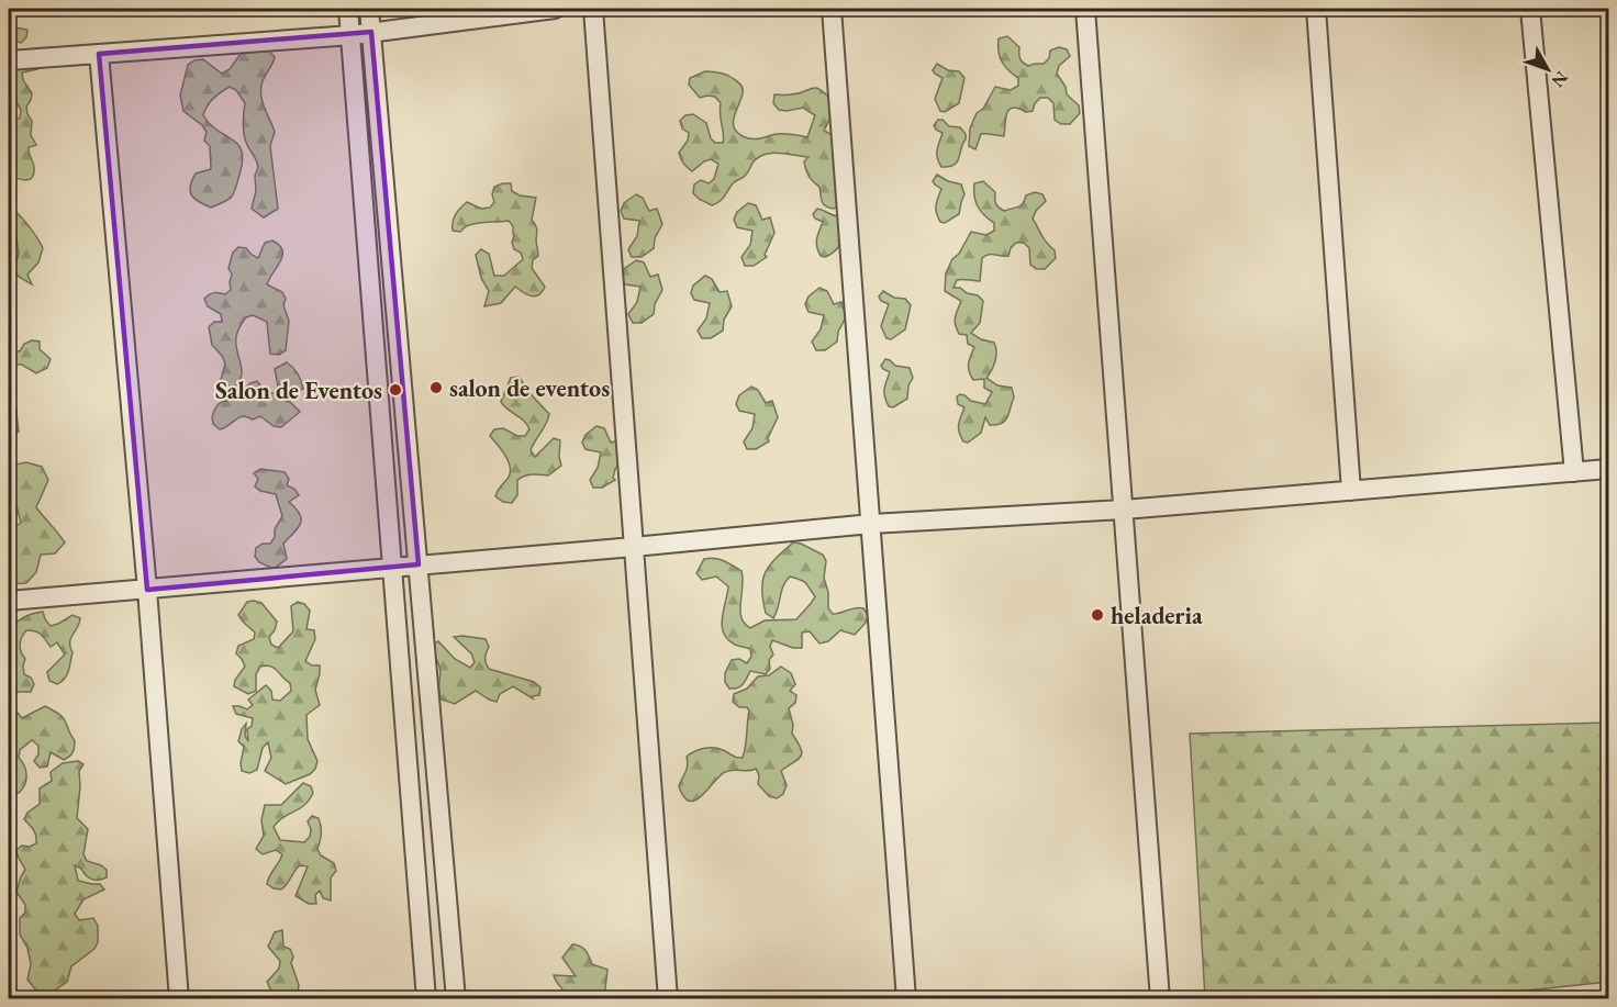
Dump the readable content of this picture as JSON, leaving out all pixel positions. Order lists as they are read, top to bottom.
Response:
{
  "places": ["salon de eventos", "Salon de Eventos", "heladeria"],
  "north": "bottom right"
}
